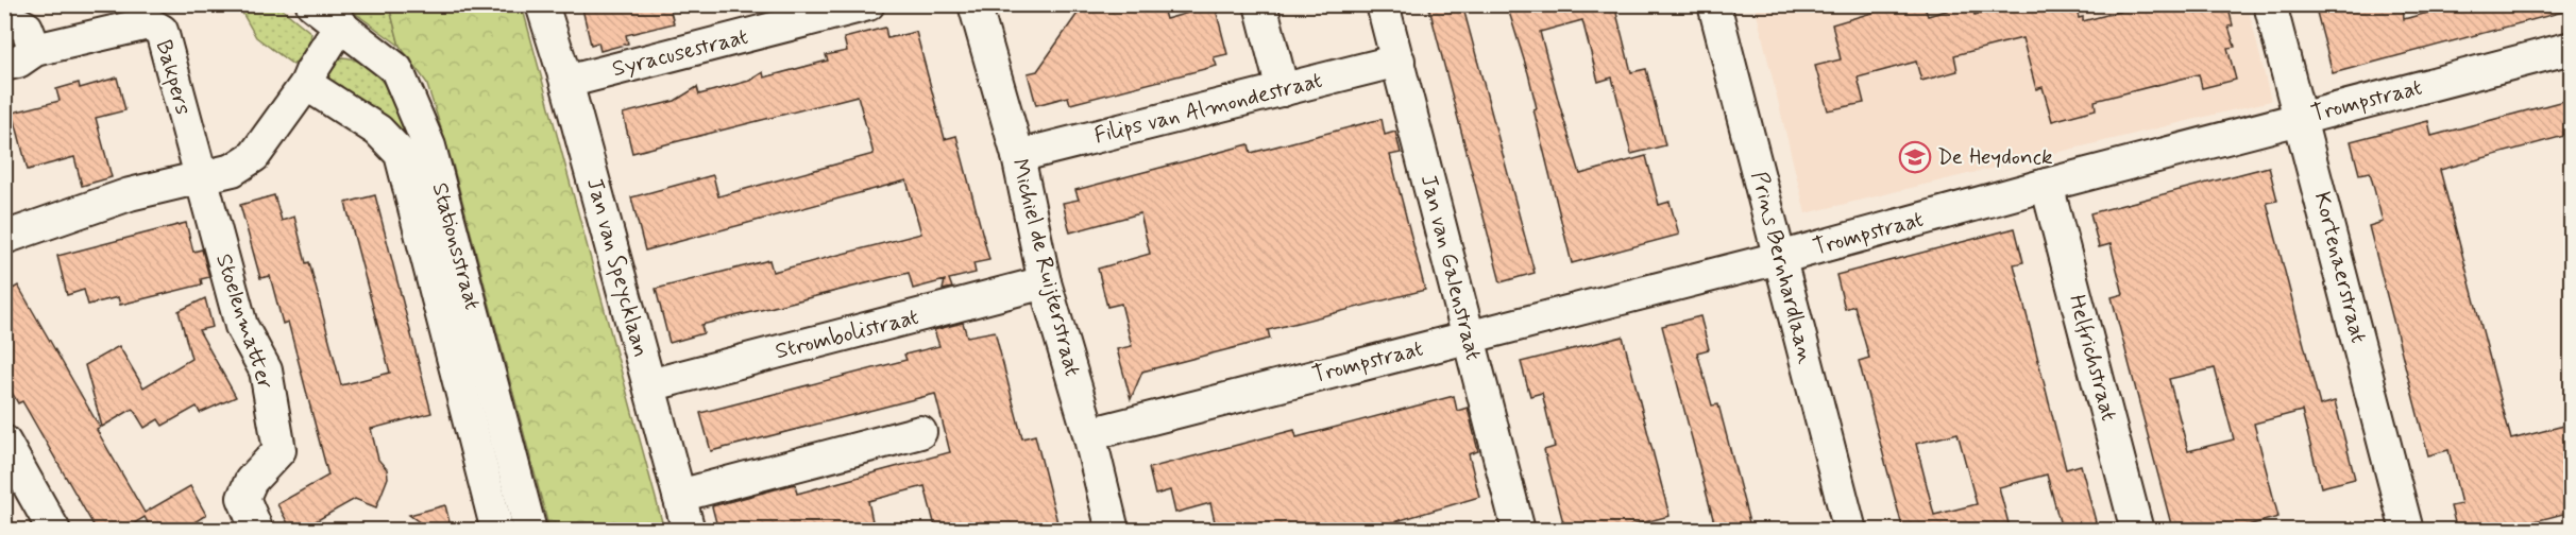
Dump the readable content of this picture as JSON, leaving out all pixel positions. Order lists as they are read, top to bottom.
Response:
{
  "streets": {
    "street": [
      "Syracusestraat",
      "Bakpers",
      "Trompstraat",
      "Filips van Almondestraat",
      "Stationsstraat",
      "Jan van Speycklaan",
      "Michiel de Ruijterstraat",
      "Jan van Galenstraat",
      "Prins Bernhardlaan",
      "Kortenaerstraat",
      "Stoelenmatter",
      "Strombolistraat",
      "Helfrichstraat"
    ]
  },
  "crossings": [
    ["Syracusestraat", "Jan van Speycklaan"],
    ["Bakpers", "Stoelenmatter"],
    ["Trompstraat", "Michiel de Ruijterstraat"],
    ["Trompstraat", "Jan van Galenstraat"],
    ["Trompstraat", "Prins Bernhardlaan"],
    ["Trompstraat", "Kortenaerstraat"],
    ["Trompstraat", "Helfrichstraat"],
    ["Filips van Almondestraat", "Michiel de Ruijterstraat"],
    ["Filips van Almondestraat", "Jan van Galenstraat"],
    ["Jan van Speycklaan", "Strombolistraat"],
    ["Michiel de Ruijterstraat", "Strombolistraat"]
  ],
  "places": {
    "school or university": ["De Heydonck"]
  }
}
